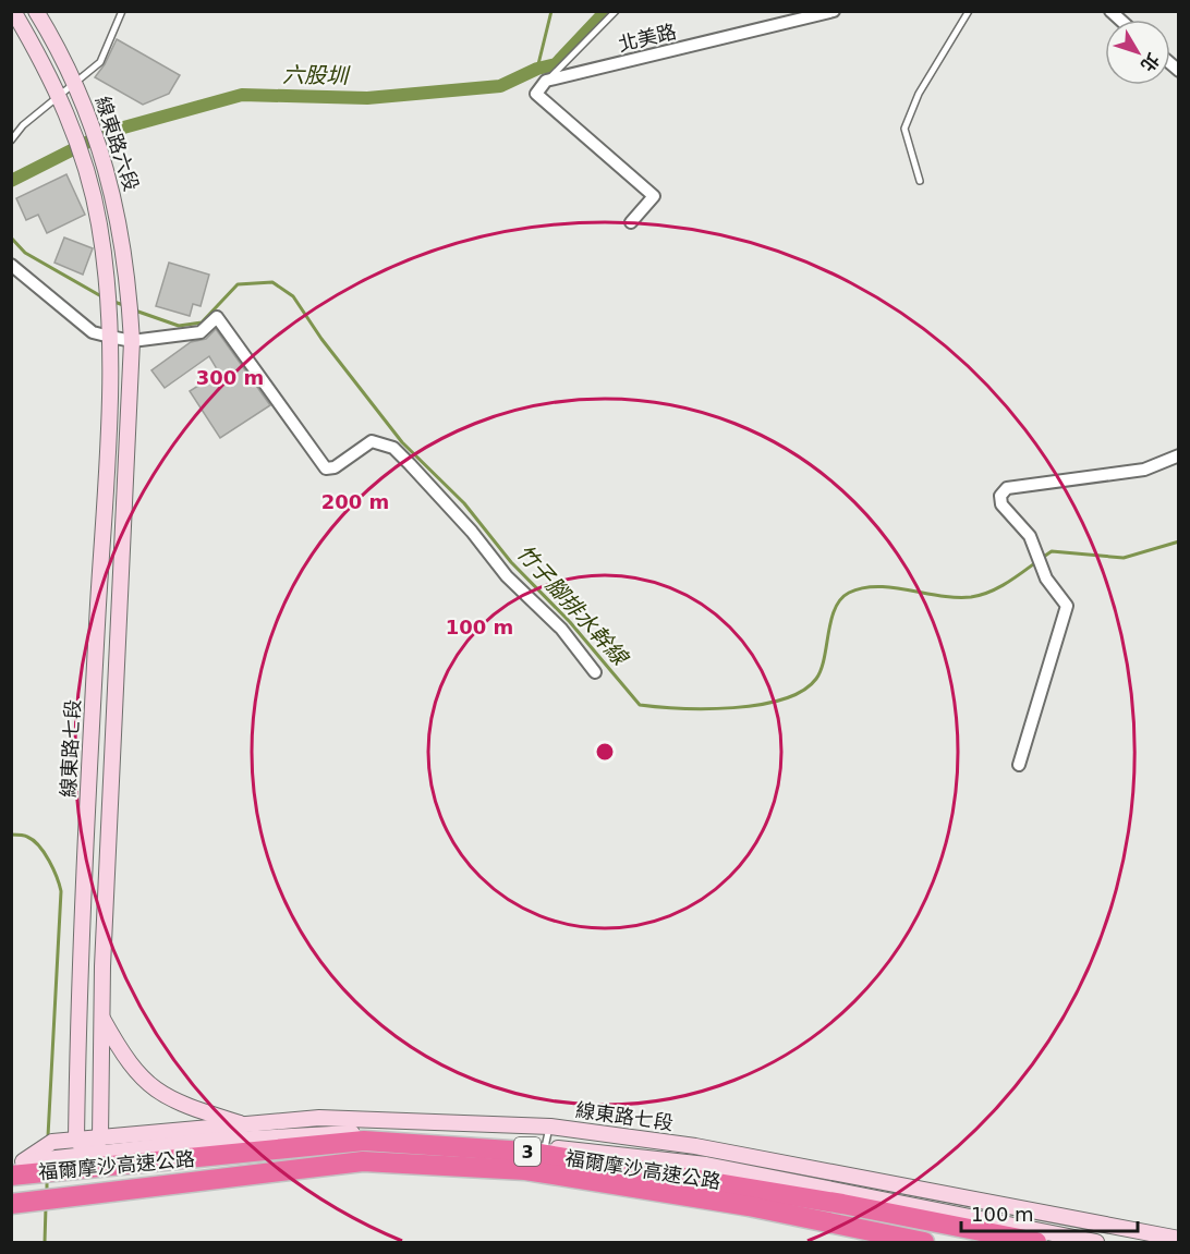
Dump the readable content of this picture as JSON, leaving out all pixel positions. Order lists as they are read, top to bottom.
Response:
{
  "streets": {
    "highway": ["3", "福爾摩沙高速公路"],
    "main road": ["線東路六段", "線東路七段"],
    "street": ["北美路"]
  },
  "crossings": [
    ["線東路六段", "線東路七段"],
    ["線東路七段", "福爾摩沙高速公路"]
  ],
  "water": ["六股圳", "竹子腳排水幹線"],
  "scale_bar": "100 m",
  "north": "bottom right",
  "rings": ["300 m", "200 m", "100 m"]
}
